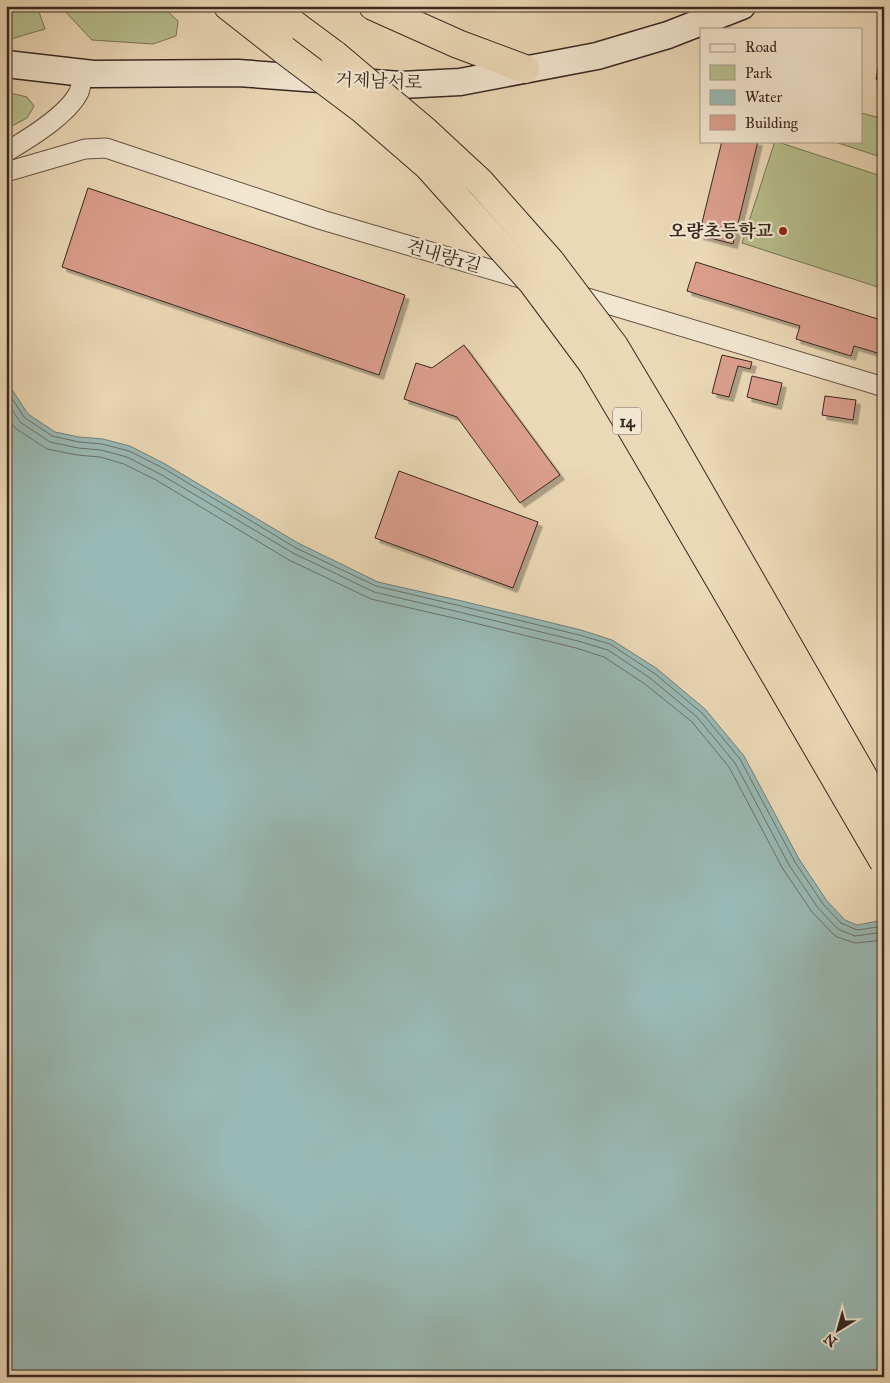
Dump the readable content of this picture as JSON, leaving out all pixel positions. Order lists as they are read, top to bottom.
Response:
{
  "streets": {
    "highway": ["14"],
    "main road": ["거제남서로"],
    "street": ["견내량1길"]
  },
  "places": ["오량초등학교"],
  "legend": [
    "Road",
    "Park",
    "Water",
    "Building"
  ],
  "north": "bottom left"
}
